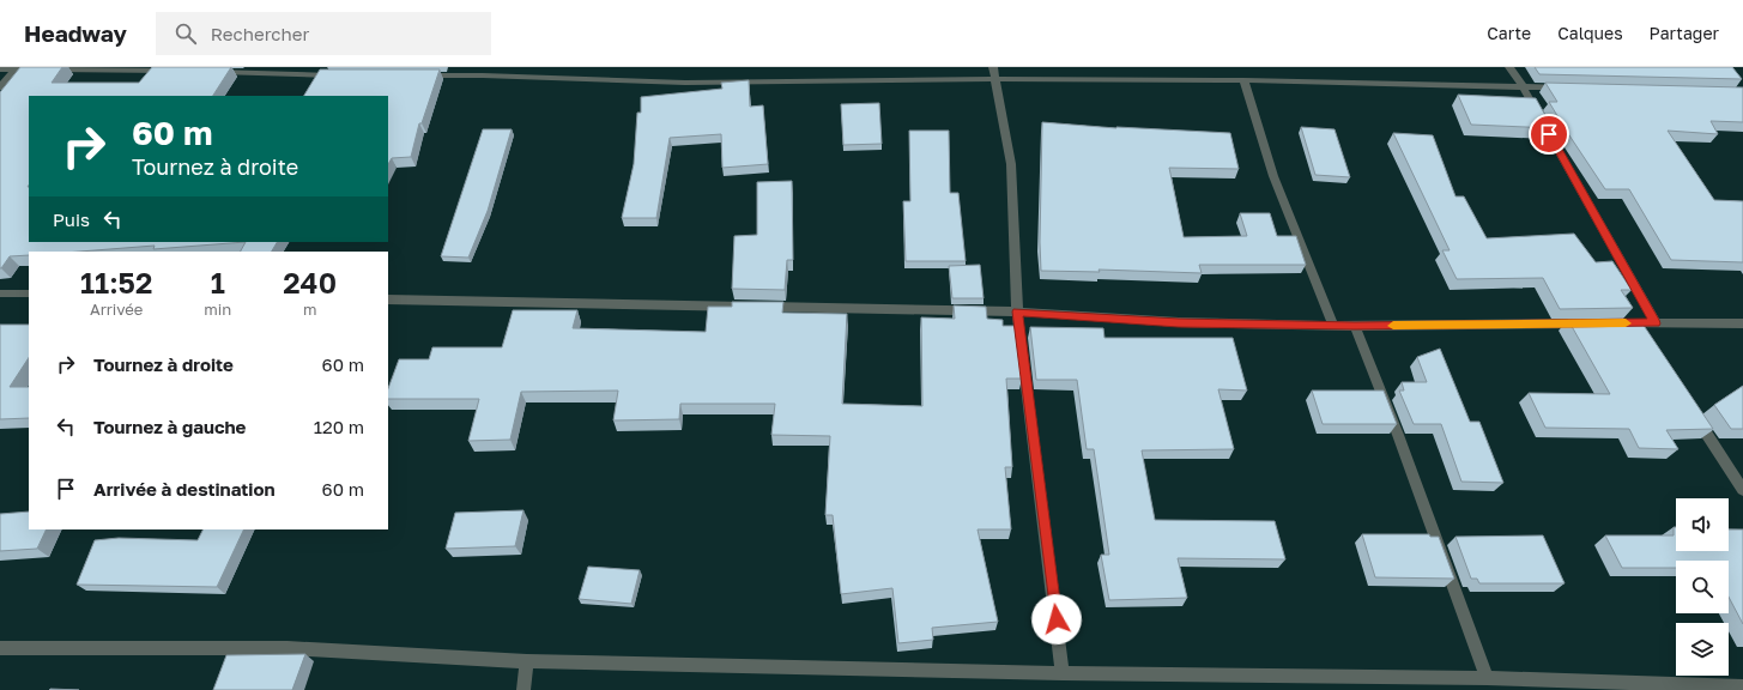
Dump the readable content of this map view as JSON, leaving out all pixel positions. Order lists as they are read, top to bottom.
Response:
{
  "page": {
    "header": "Headway",
    "search": "Rechercher",
    "nav": ["Carte", "Calques", "Partager"],
    "turn": ["60 m", "Tournez à droite"],
    "then": "Puis",
    "eta": [
      "11:52",
      "Arrivée",
      "1",
      "min",
      "240",
      "m"
    ],
    "list": [
      {
        "name": "Tournez à droite",
        "value": "60 m"
      },
      {
        "name": "Tournez à gauche",
        "value": "120 m"
      },
      {
        "name": "Arrivée à destination",
        "value": "60 m"
      }
    ]
  }
}
